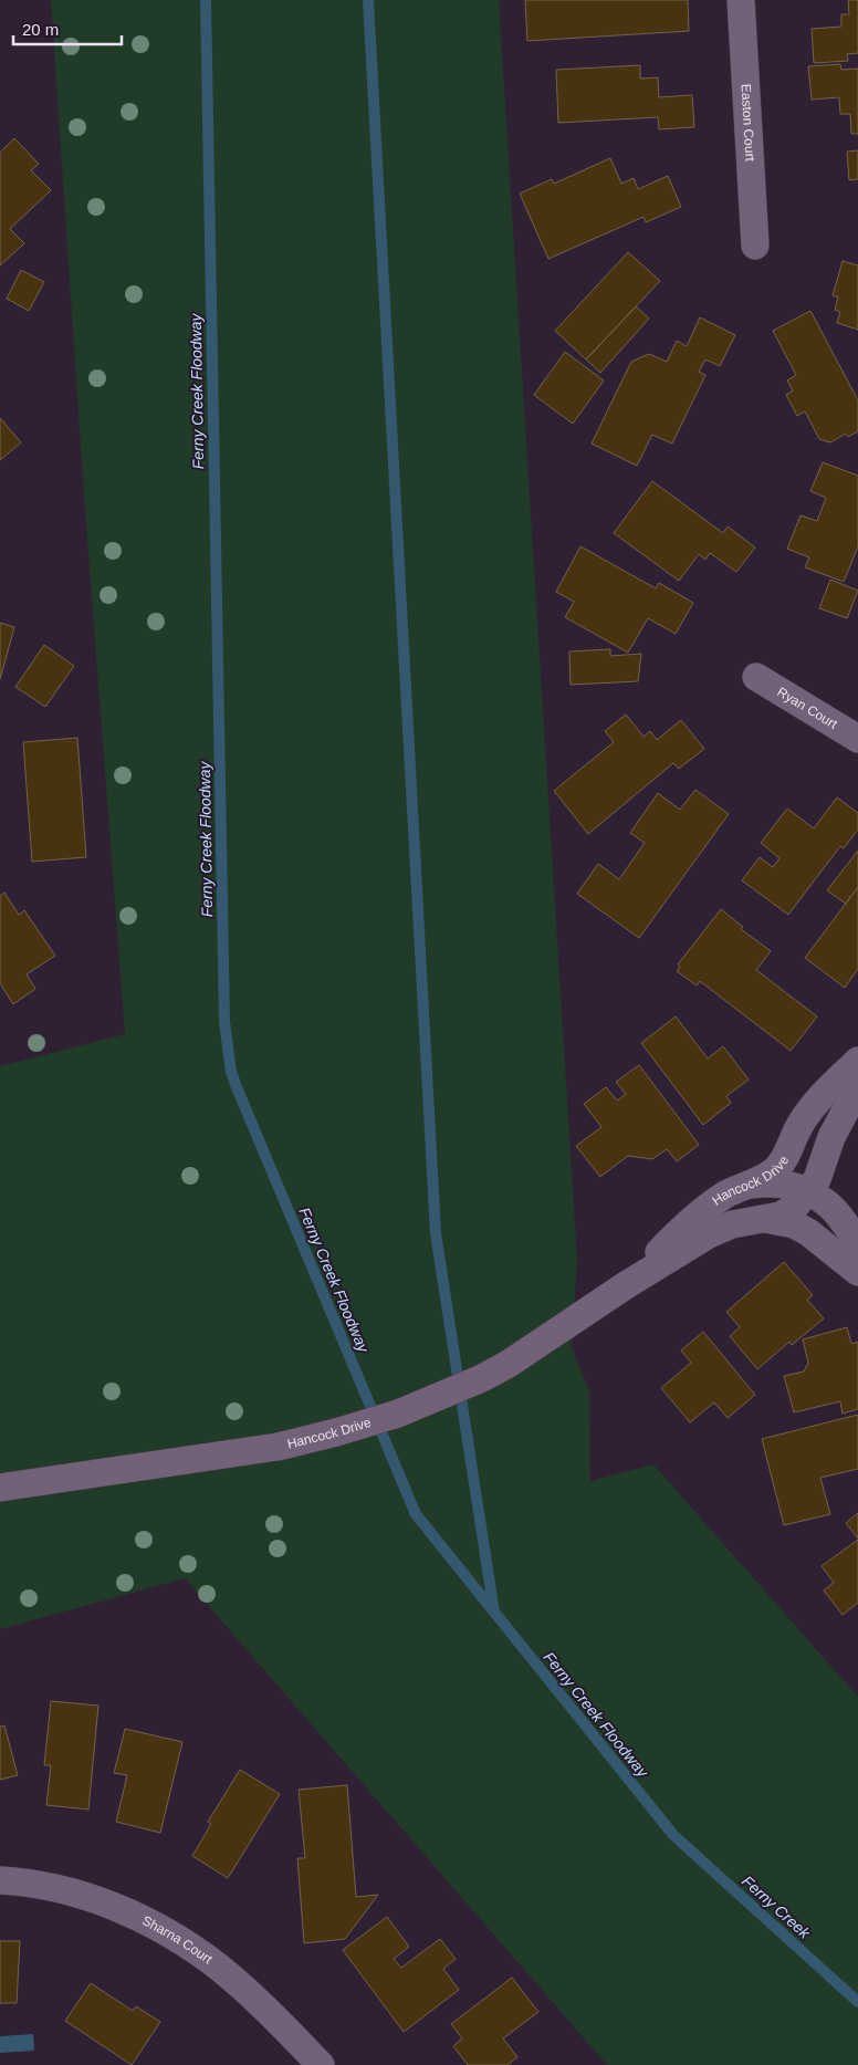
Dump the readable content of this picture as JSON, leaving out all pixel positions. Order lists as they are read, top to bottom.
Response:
{
  "streets": {
    "street": [
      "Easton Court",
      "Ryan Court",
      "Hancock Drive",
      "Sharna Court"
    ]
  },
  "water": ["Ferny Creek Floodway", "Ferny Creek"],
  "scale_bar": "20 m"
}
